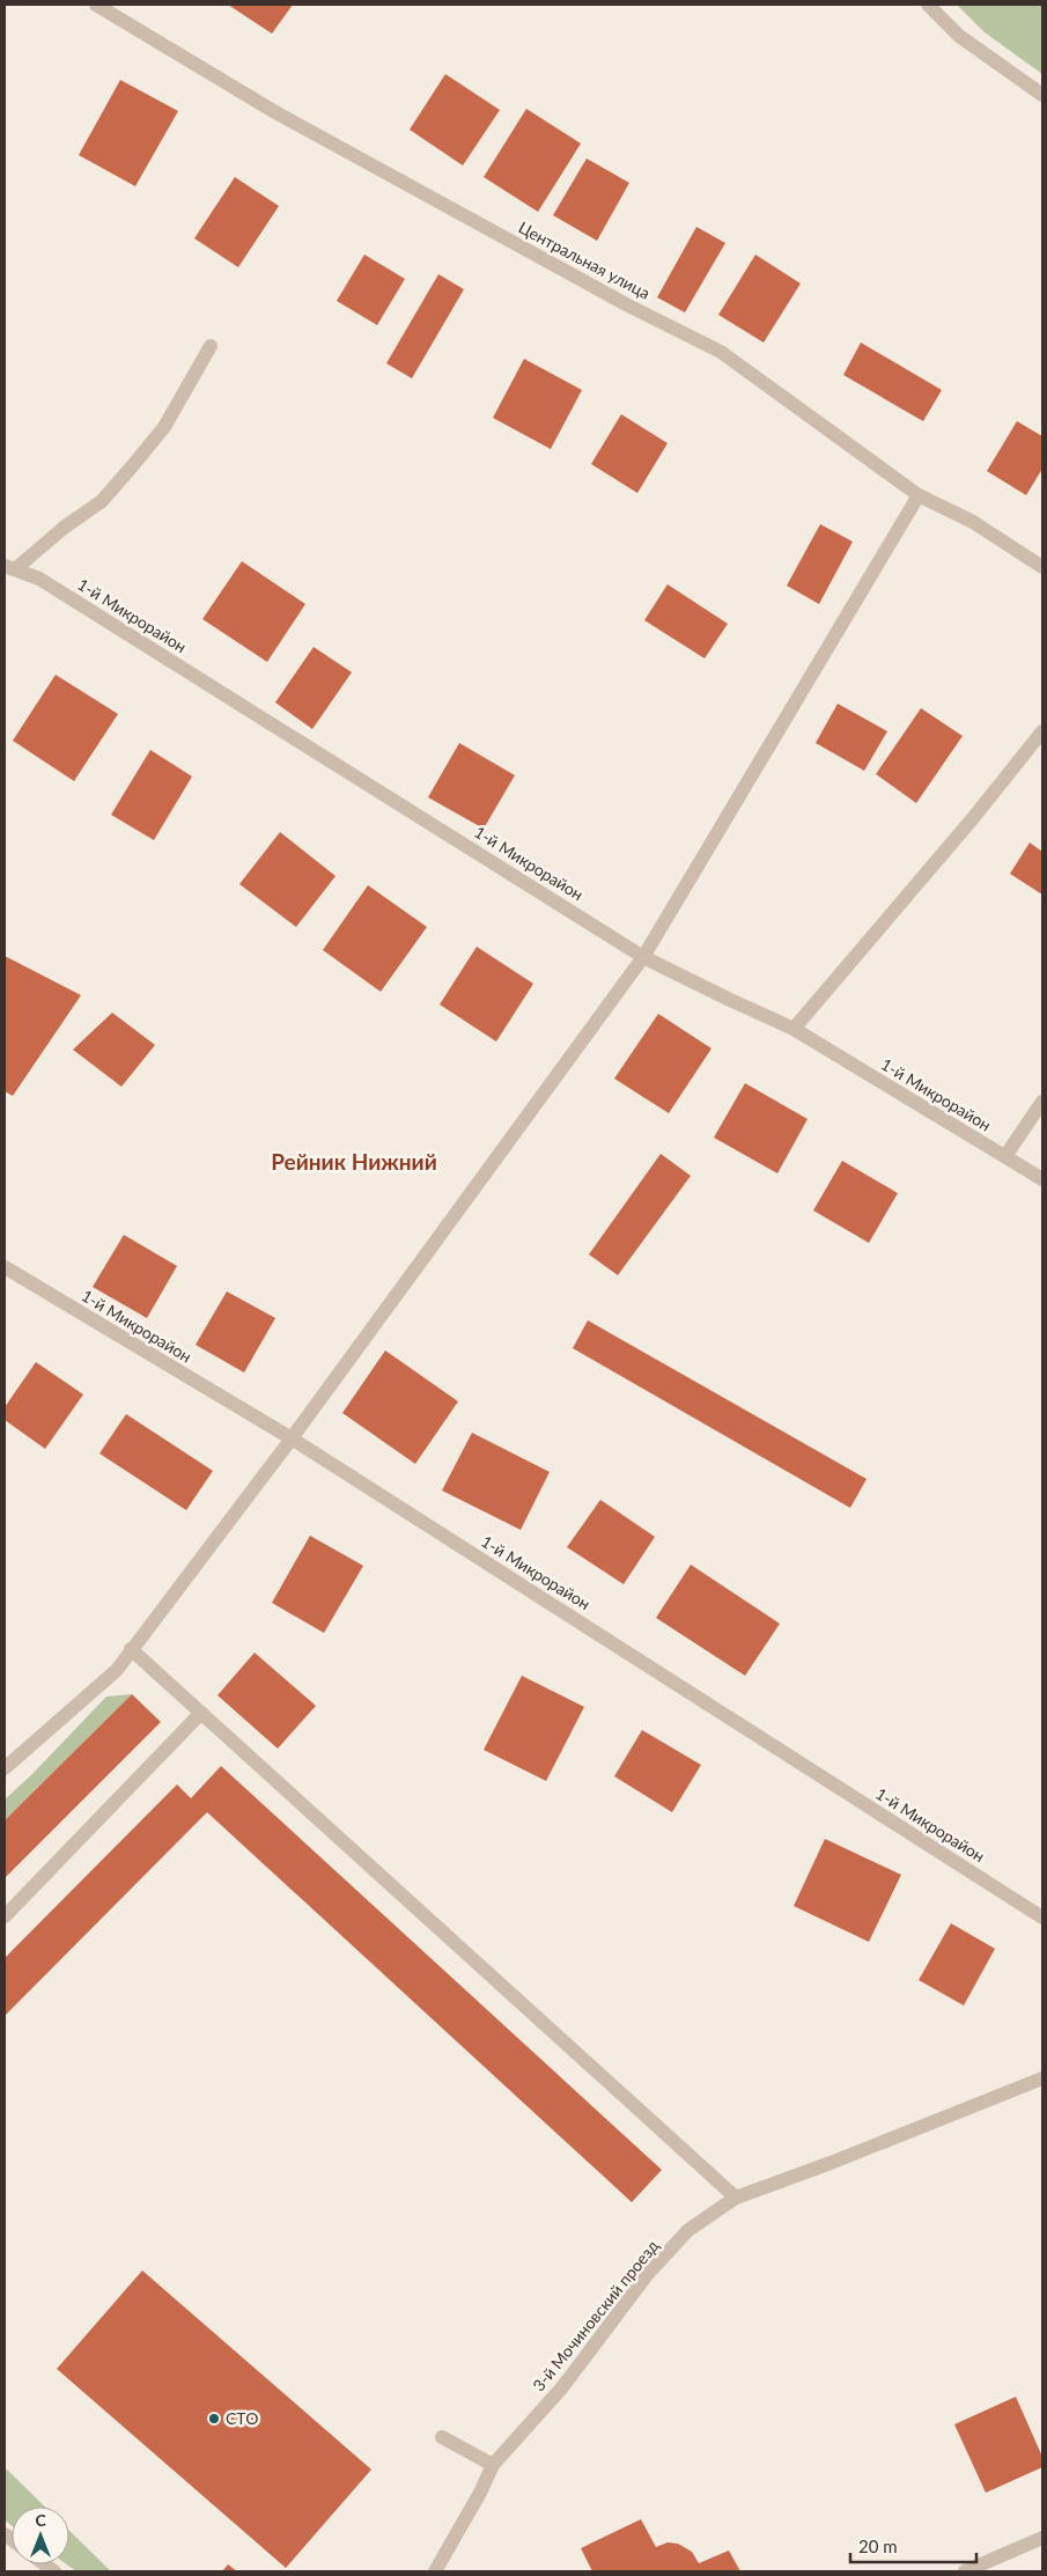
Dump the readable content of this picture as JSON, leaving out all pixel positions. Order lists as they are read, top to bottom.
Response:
{
  "streets": {
    "street": ["Центральная улица", "1-й Микрорайон", "3-й Мочиновский проезд"]
  },
  "districts": ["Рейник Нижний"],
  "places": ["СТО"],
  "scale_bar": "20 m",
  "north": "top"
}
